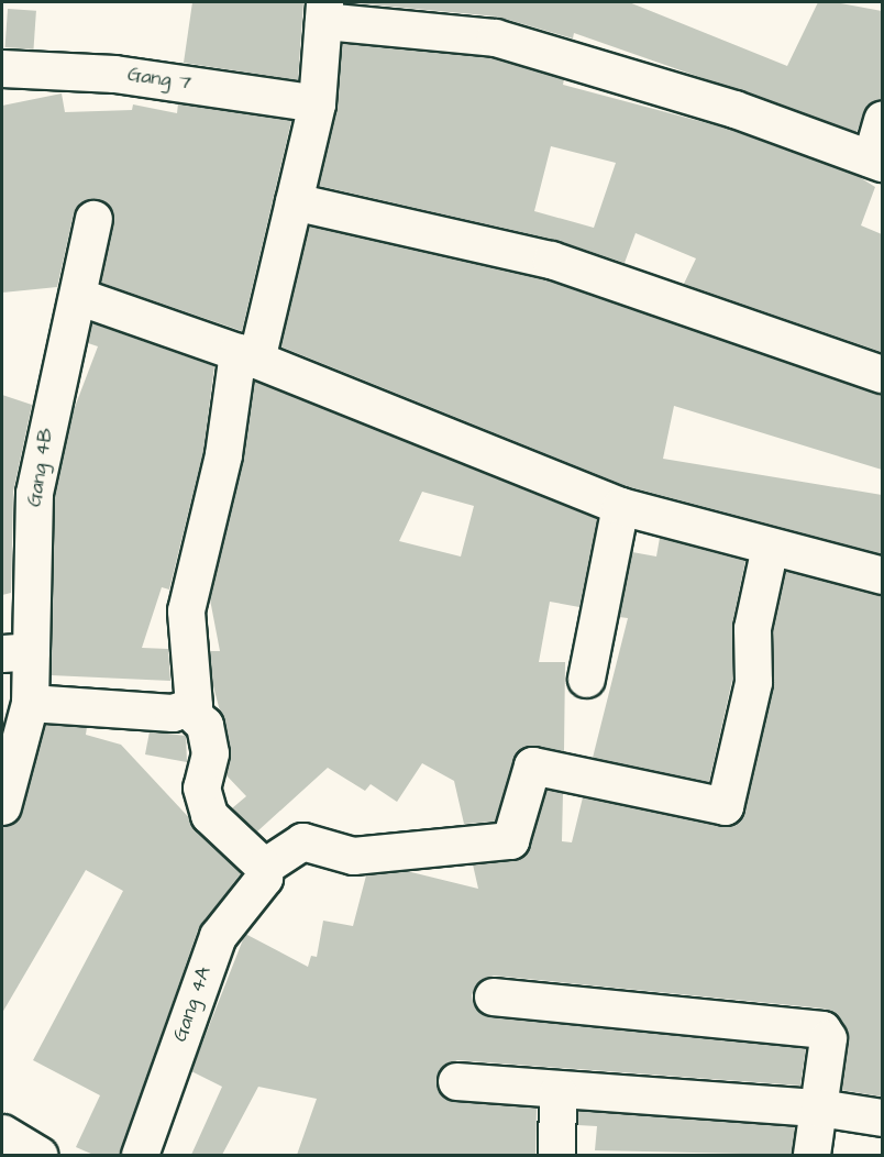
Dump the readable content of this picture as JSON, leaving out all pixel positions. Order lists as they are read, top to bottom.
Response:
{
  "streets": {
    "street": ["Gang 7", "Gang 4B", "Gang 4A"]
  }
}
